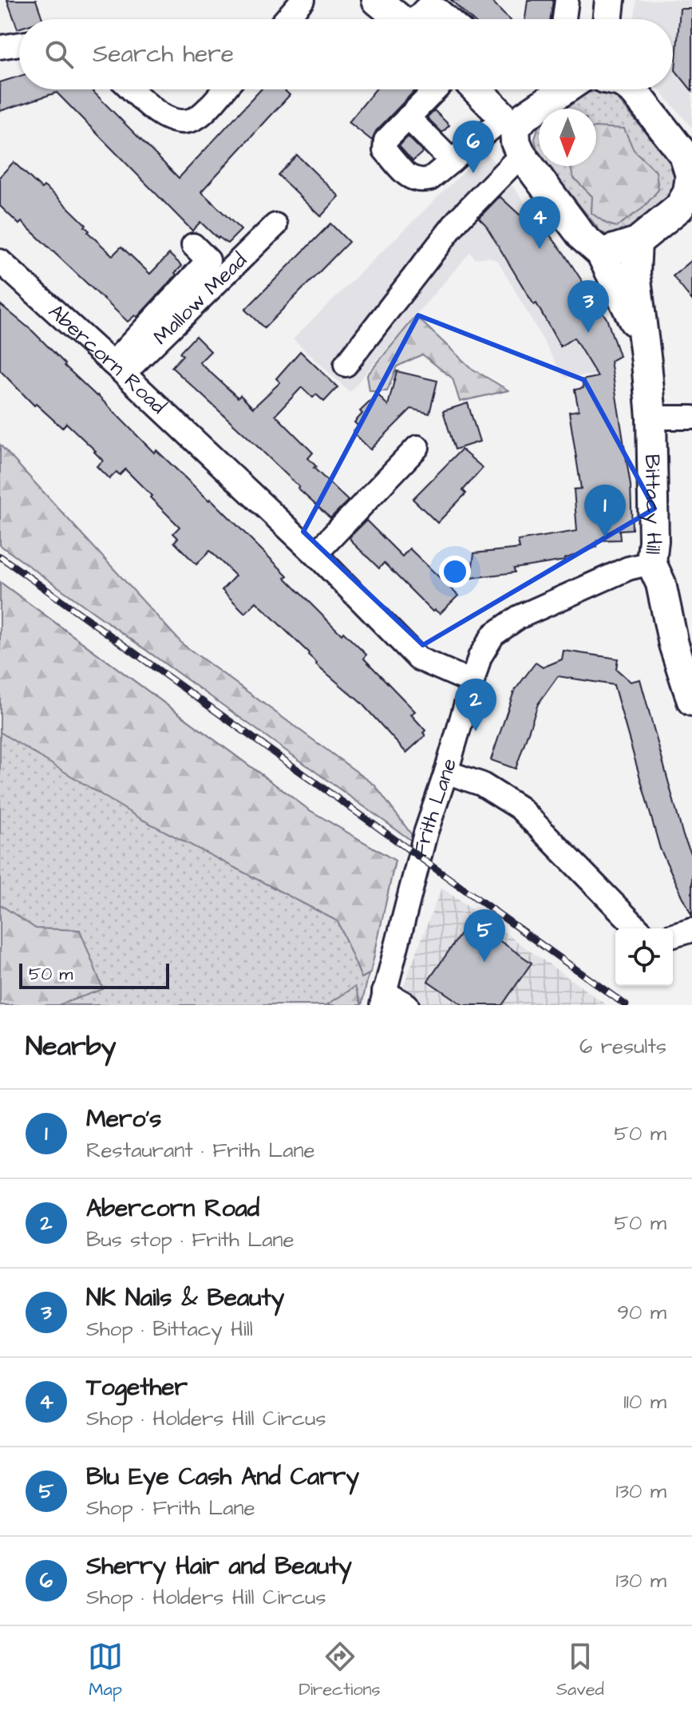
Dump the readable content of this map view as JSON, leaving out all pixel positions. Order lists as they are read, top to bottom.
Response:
{
  "streets": {
    "main road": ["Bittacy Hill"],
    "street": ["Mallow Mead", "Abercorn Road", "Frith Lane"]
  },
  "crossings": [
    ["Mallow Mead", "Abercorn Road"],
    ["Abercorn Road", "Frith Lane"],
    ["Bittacy Hill", "Frith Lane"]
  ],
  "scale_bar": "50 m",
  "north": "bottom",
  "page": {
    "search": "Search here",
    "pins": [
      "6",
      "4",
      "3",
      "1",
      "2",
      "5"
    ],
    "scale": "50 m",
    "heading": ["Nearby", "6 results"],
    "list": [
      {
        "mark": "1",
        "name": "Mero's",
        "note": "Restaurant · Frith Lane",
        "value": "50 m"
      },
      {
        "mark": "2",
        "name": "Abercorn Road",
        "note": "Bus stop · Frith Lane",
        "value": "50 m"
      },
      {
        "mark": "3",
        "name": "NK Nails & Beauty",
        "note": "Shop · Bittacy Hill",
        "value": "90 m"
      },
      {
        "mark": "4",
        "name": "Together",
        "note": "Shop · Holders Hill Circus",
        "value": "110 m"
      },
      {
        "mark": "5",
        "name": "Blu Eye Cash And Carry",
        "note": "Shop · Frith Lane",
        "value": "130 m"
      },
      {
        "mark": "6",
        "name": "Sherry Hair and Beauty",
        "note": "Shop · Holders Hill Circus",
        "value": "130 m"
      }
    ],
    "nav": ["Map", "Directions", "Saved"]
  }
}
